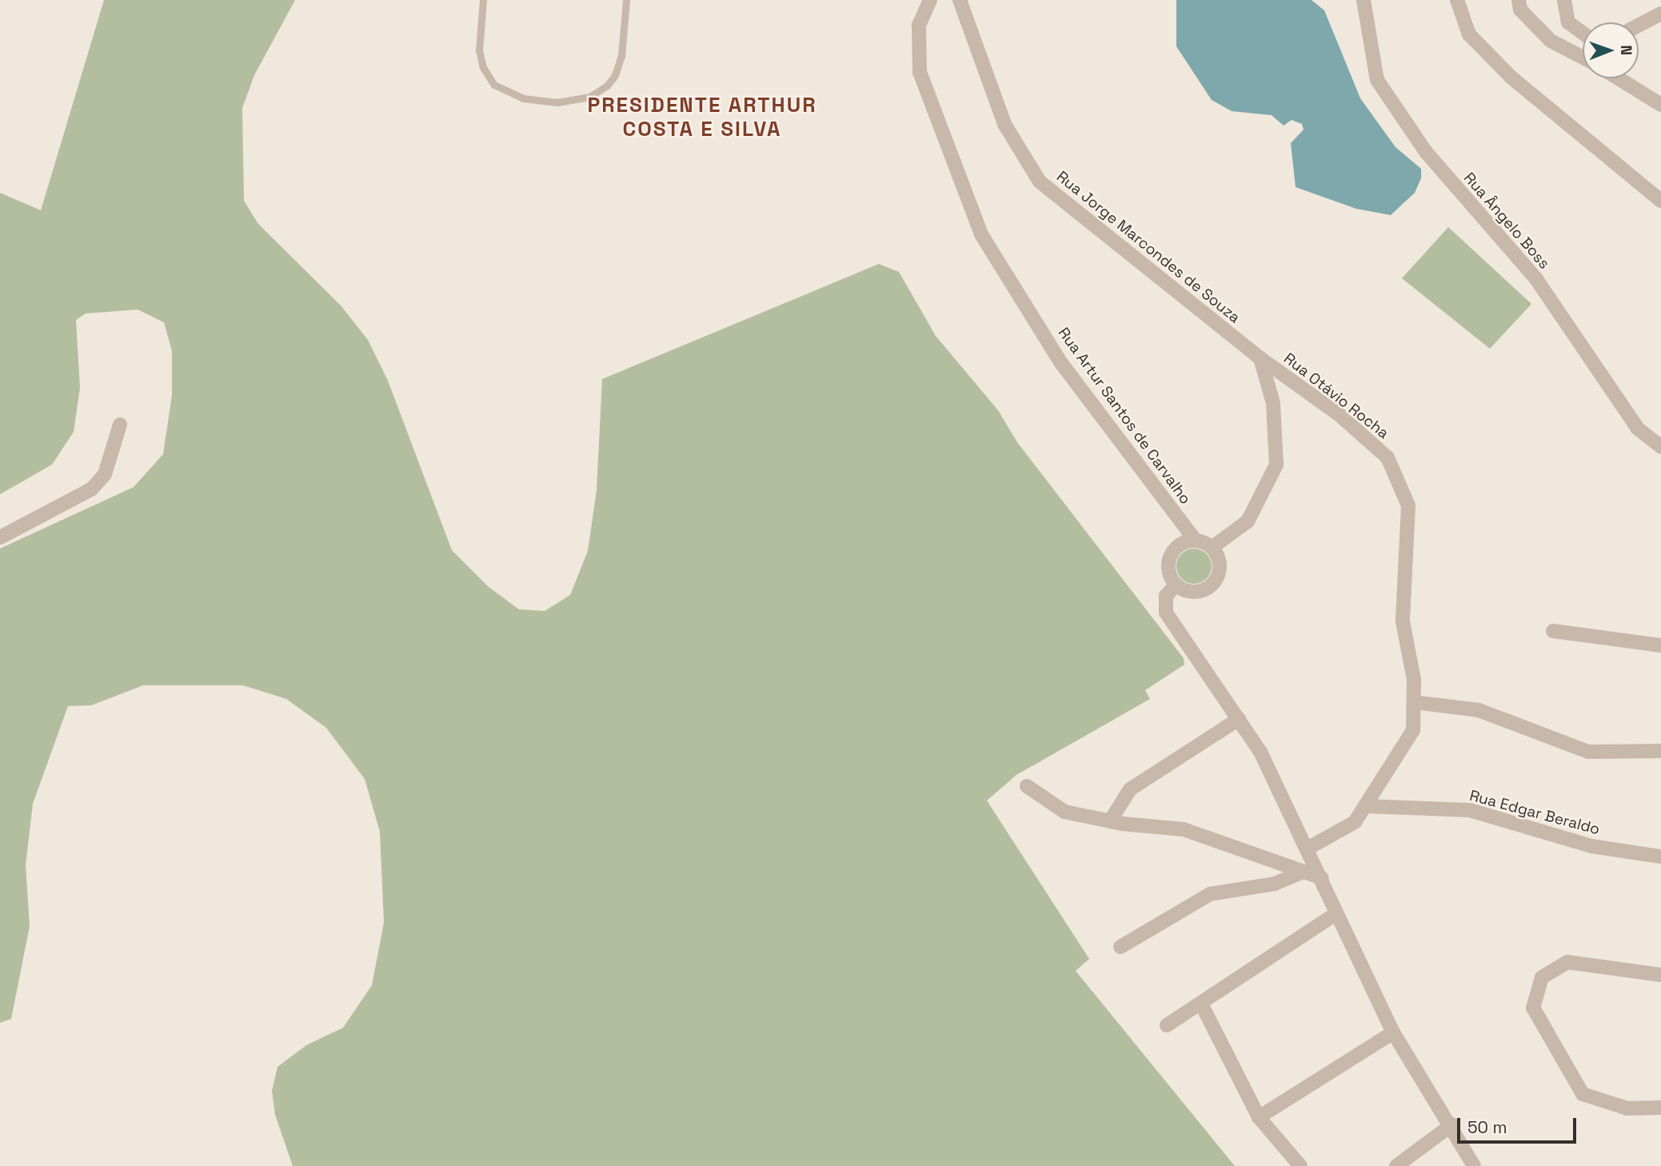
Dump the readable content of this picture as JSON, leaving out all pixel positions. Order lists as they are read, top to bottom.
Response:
{
  "streets": {
    "street": [
      "Rua Ângelo Boss",
      "Rua Jorge Marcondes de Souza",
      "Rua Otávio Rocha",
      "Rua Artur Santos de Carvalho",
      "Rua Edgar Beraldo"
    ]
  },
  "crossings": [
    ["Rua Jorge Marcondes de Souza", "Rua Otávio Rocha"],
    ["Rua Otávio Rocha", "Rua Edgar Beraldo"]
  ],
  "districts": ["PRESIDENTE ARTHUR COSTA E SILVA"],
  "scale_bar": "50 m",
  "north": "right"
}
